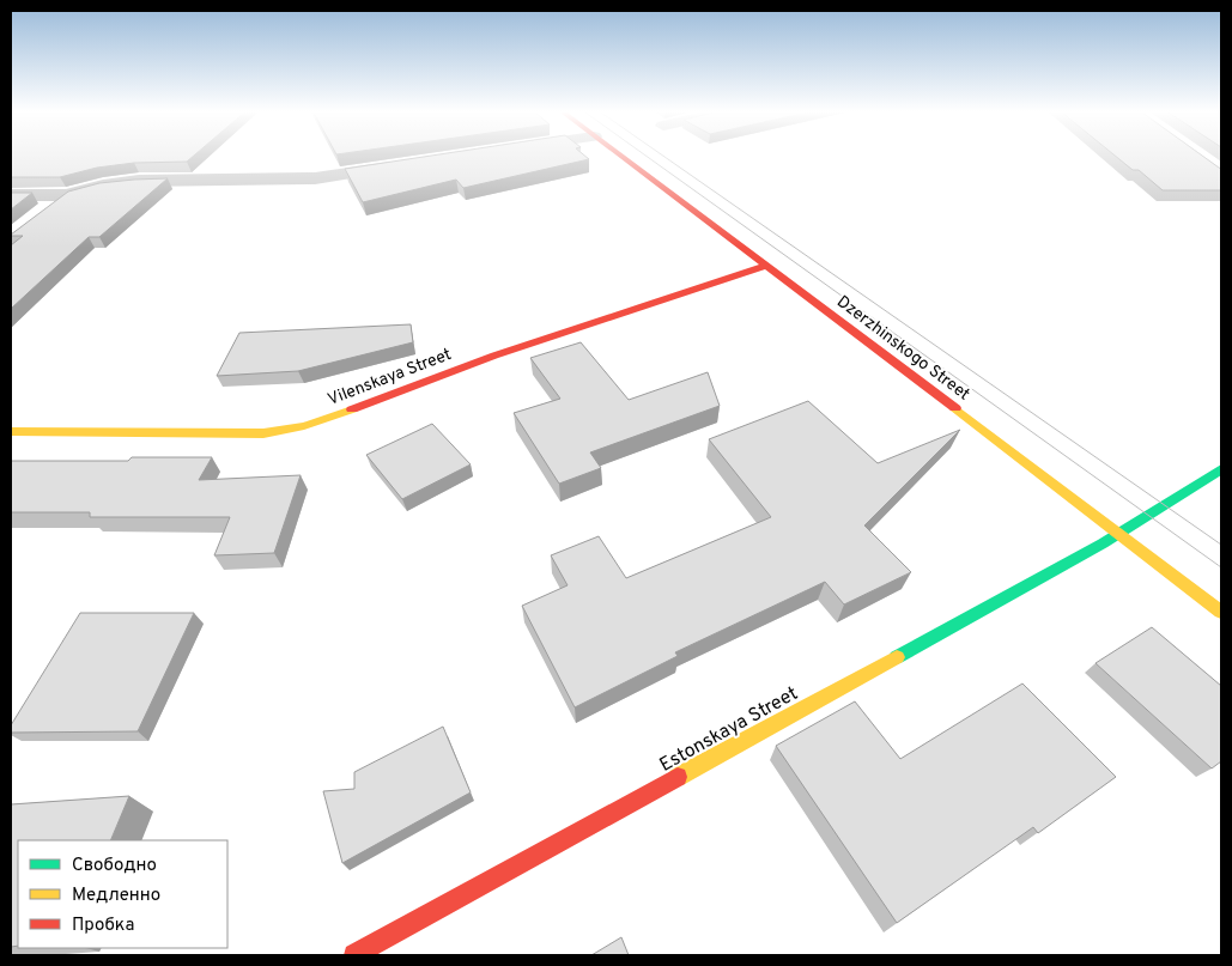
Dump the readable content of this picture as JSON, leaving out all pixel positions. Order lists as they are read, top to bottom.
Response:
{
  "streets": {
    "street": ["Dzerzhinskogo Street", "Vilenskaya Street", "Estonskaya Street"]
  },
  "crossings": [
    ["Dzerzhinskogo Street", "Vilenskaya Street"],
    ["Dzerzhinskogo Street", "Estonskaya Street"]
  ],
  "legend": ["Свободно", "Медленно", "Пробка"]
}
